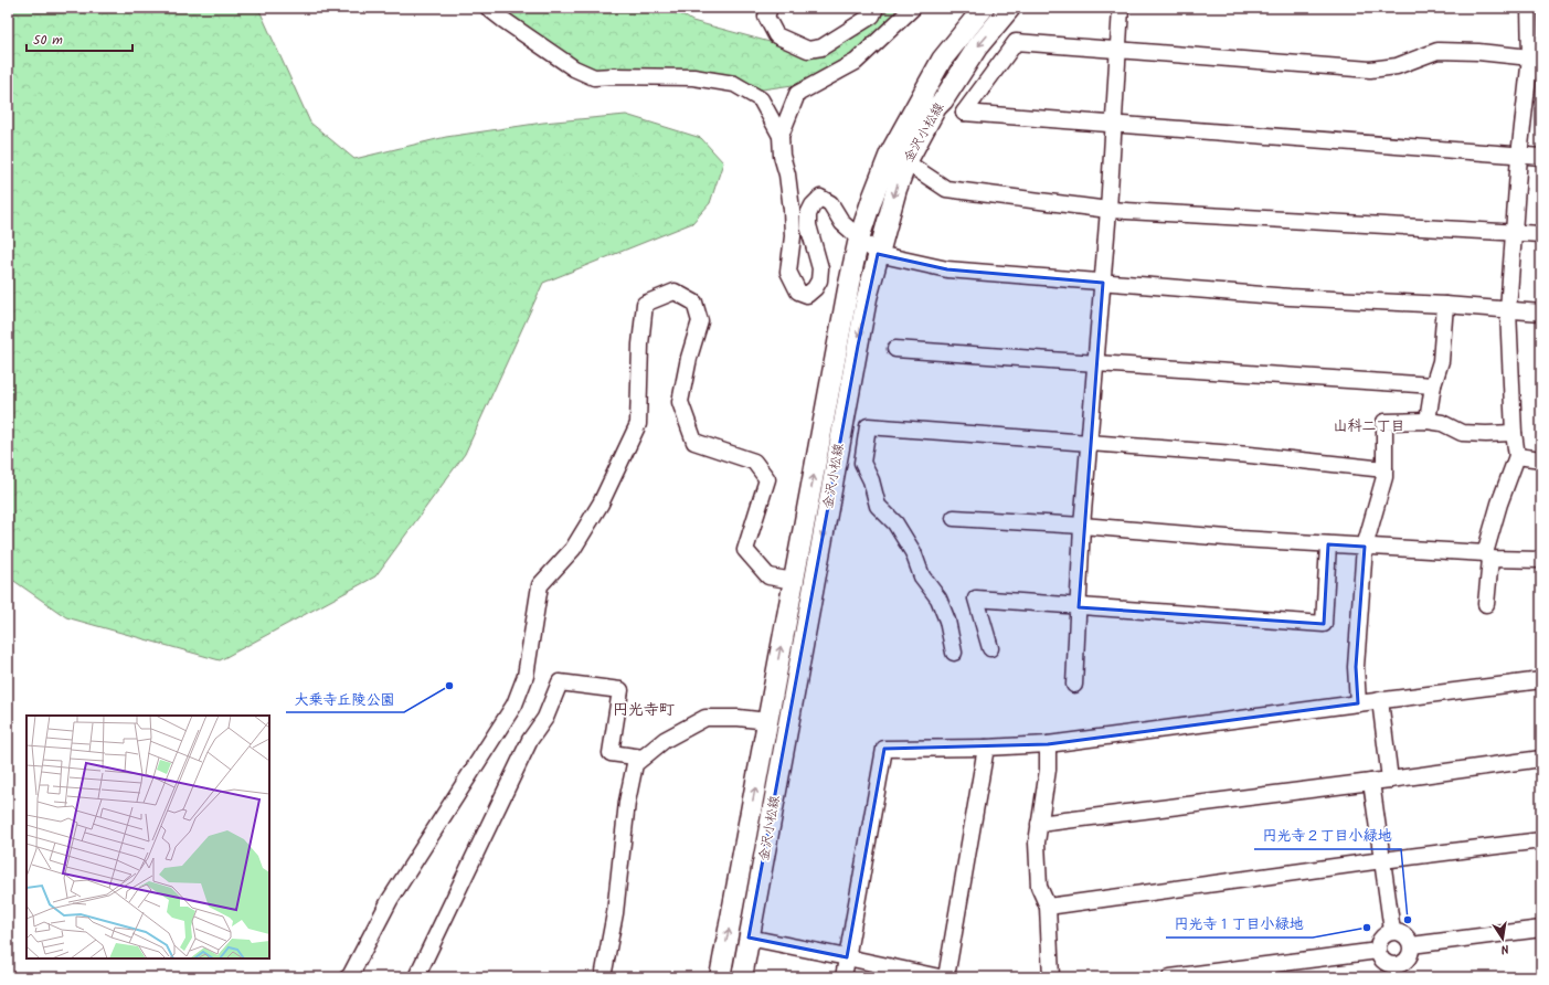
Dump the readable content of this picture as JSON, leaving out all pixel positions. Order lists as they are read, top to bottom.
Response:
{
  "streets": {
    "main road": ["金沢小松線"]
  },
  "districts": ["山科二丁目", "円光寺町"],
  "places": ["大乗寺丘陵公園", "円光寺２丁目小緑地", "円光寺１丁目小緑地"],
  "scale_bar": "50 m",
  "north": "bottom"
}
